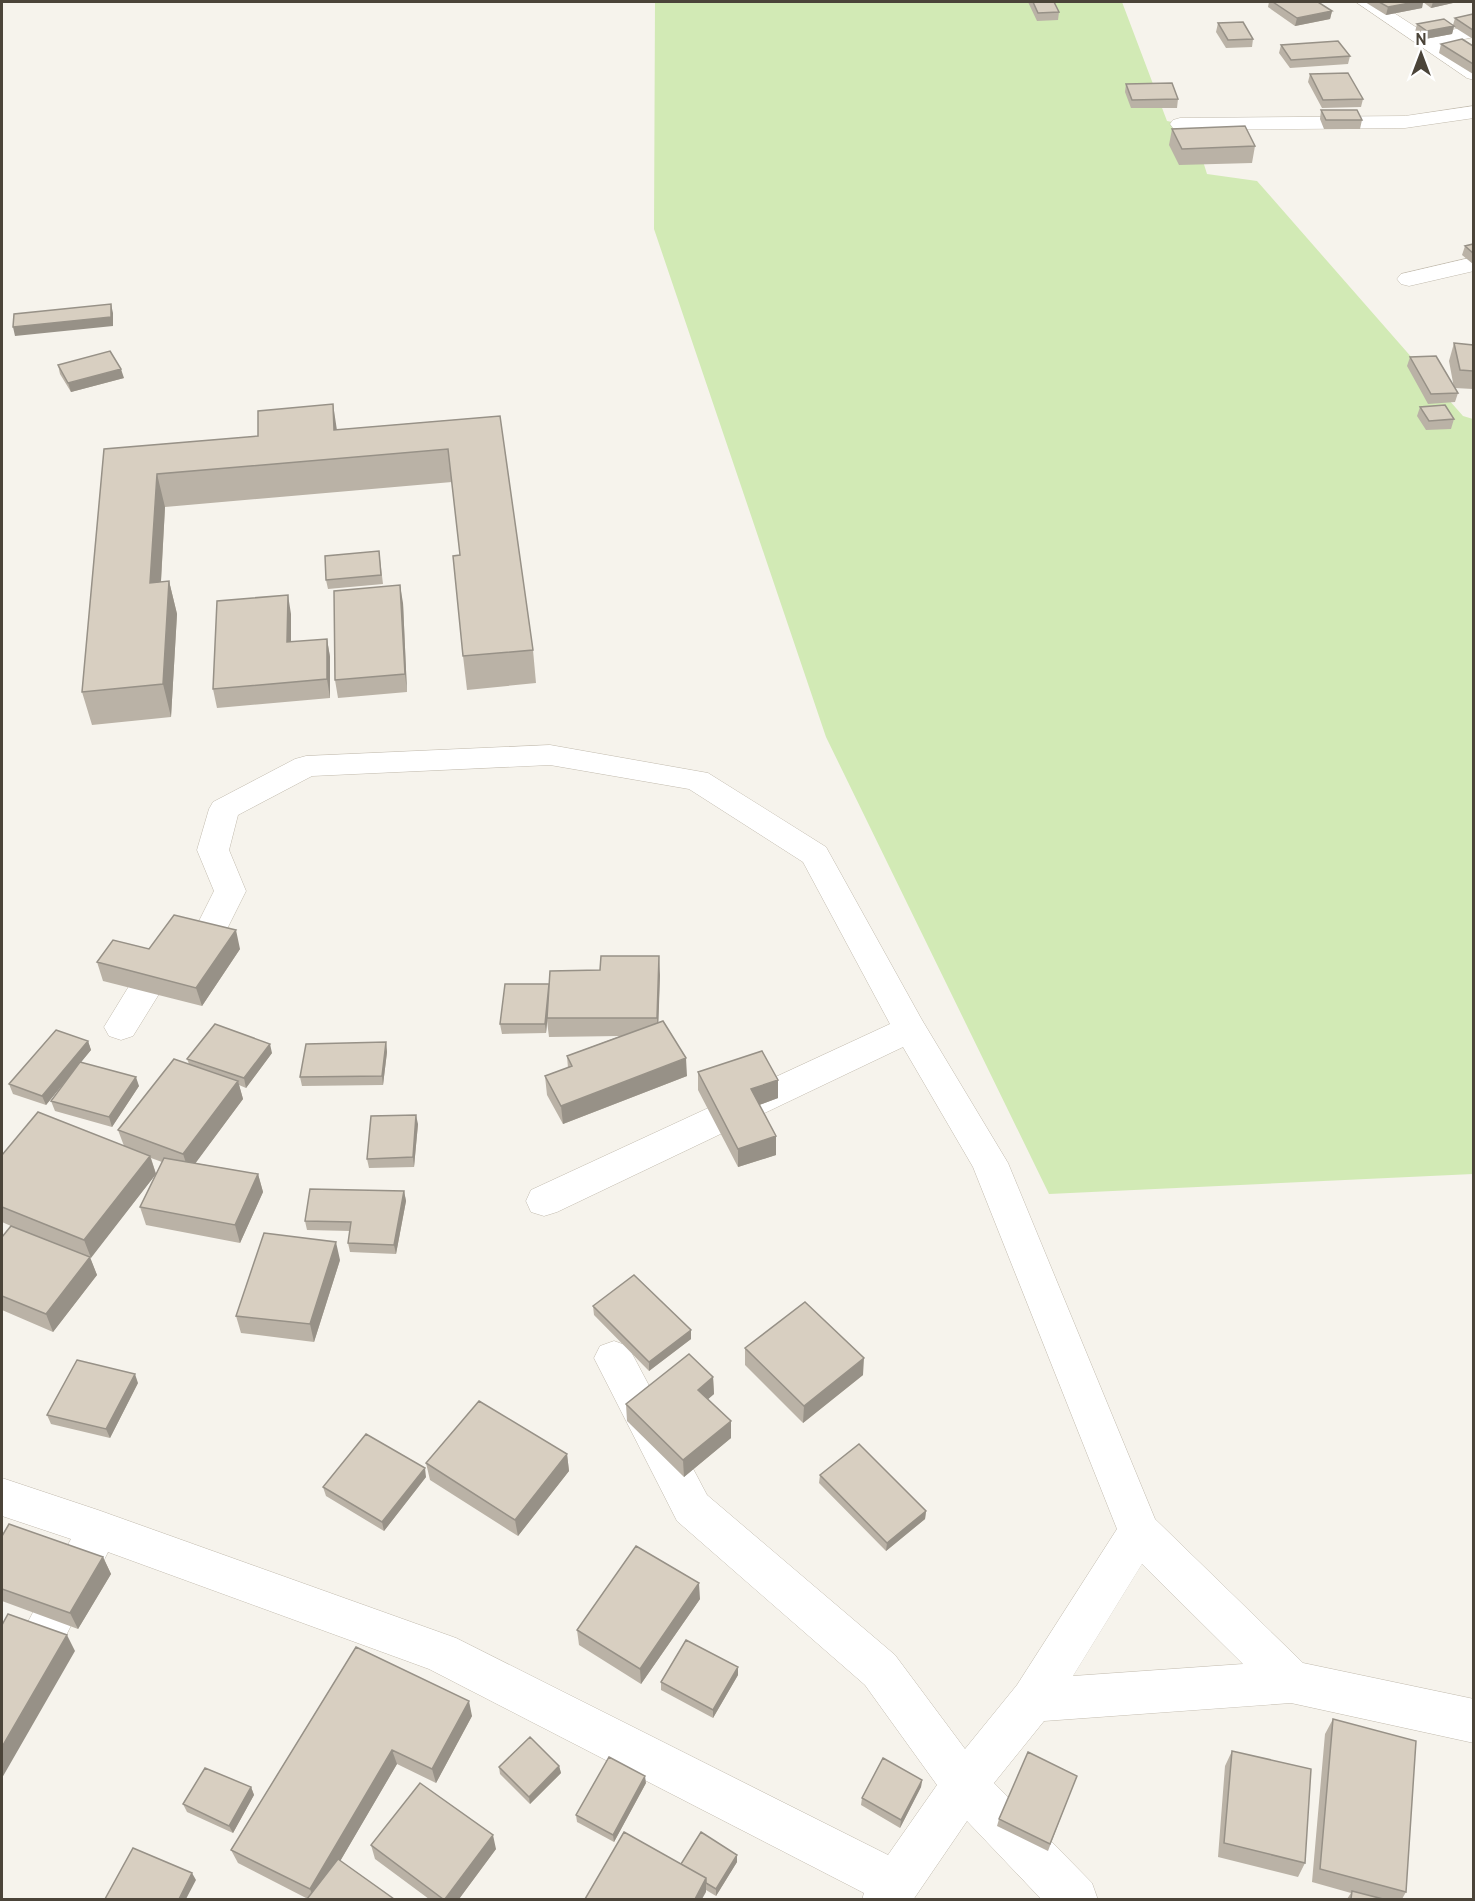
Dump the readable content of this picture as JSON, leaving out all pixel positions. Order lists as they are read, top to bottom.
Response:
{
  "north": "top"
}
